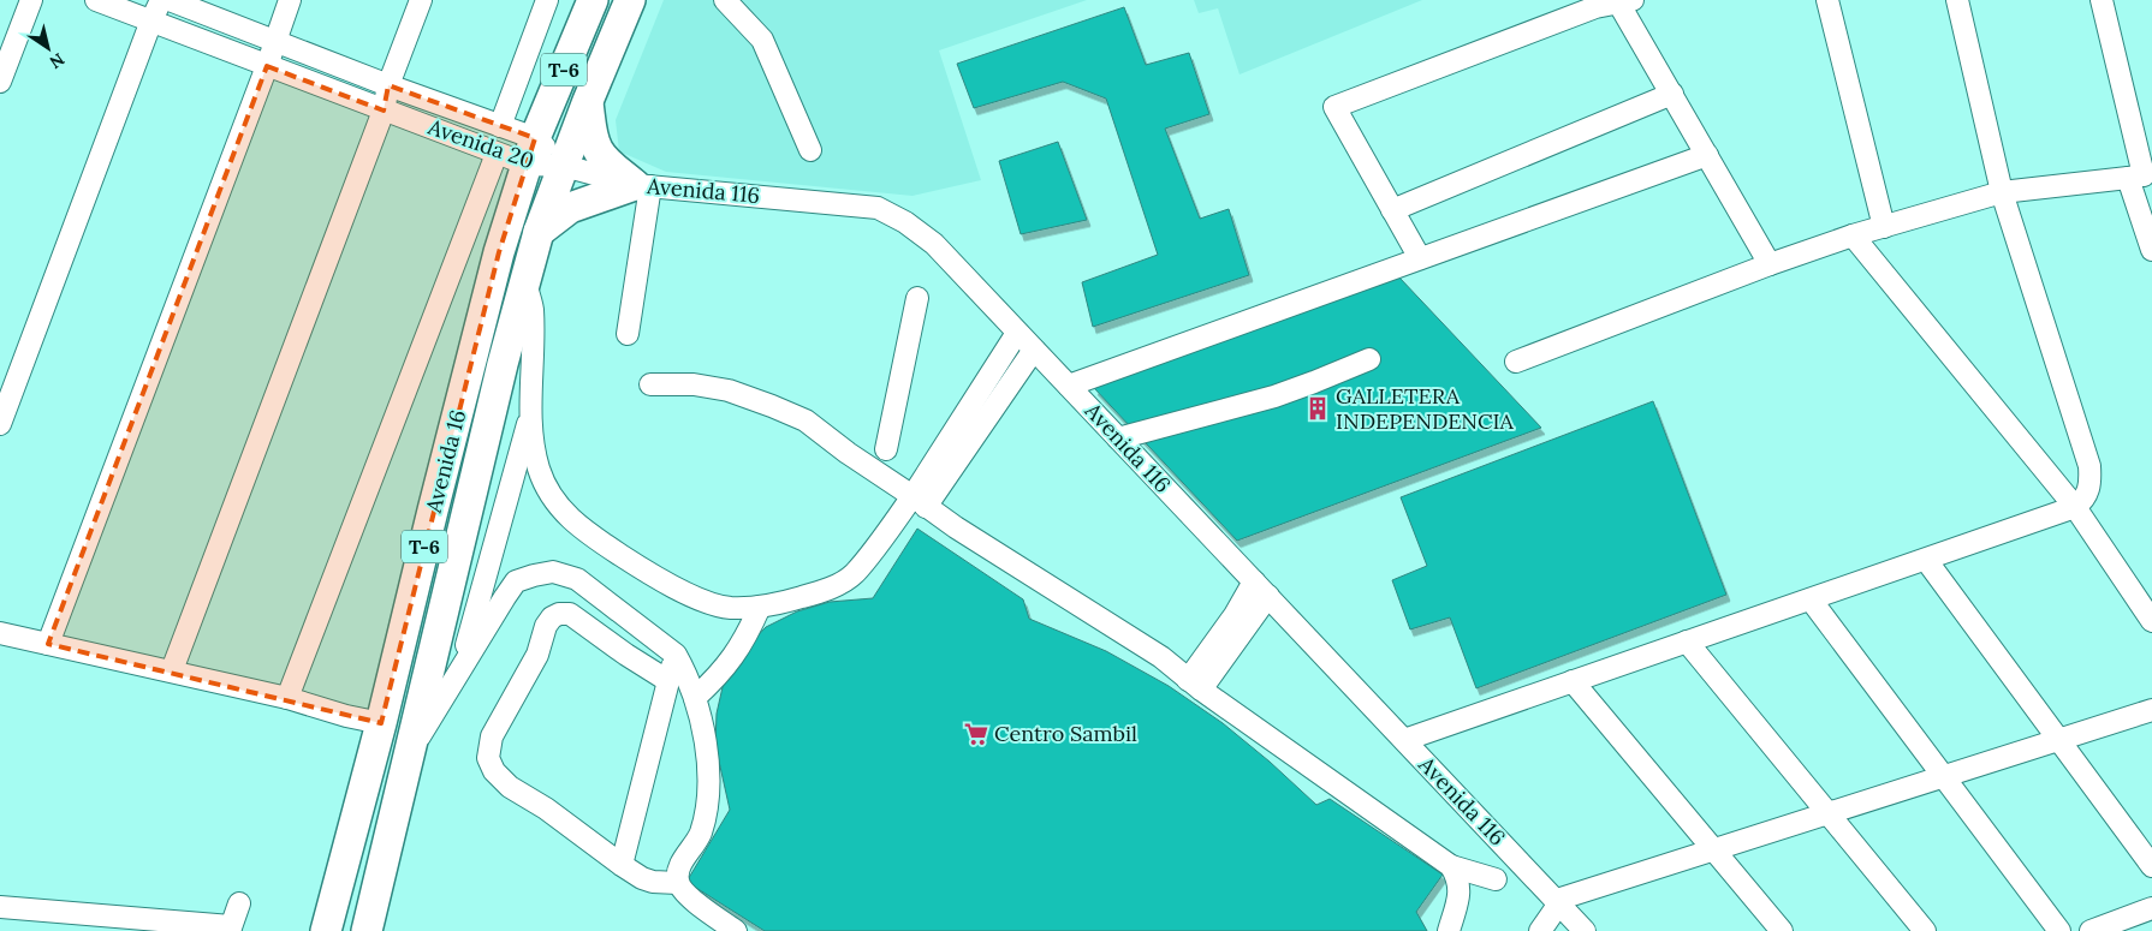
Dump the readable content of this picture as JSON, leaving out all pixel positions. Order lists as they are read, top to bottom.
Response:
{
  "streets": {
    "highway": ["T-6", "Avenida 16"],
    "street": ["Avenida 20", "Avenida 116"]
  },
  "crossings": [
    ["Avenida 20", "Avenida 116"],
    ["Avenida 20", "Avenida 16"],
    ["Avenida 116", "Avenida 16"]
  ],
  "places": {
    "building": ["GALLETERA INDEPENDENCIA"],
    "supermarket": ["Centro Sambil"]
  },
  "north": "bottom right"
}
